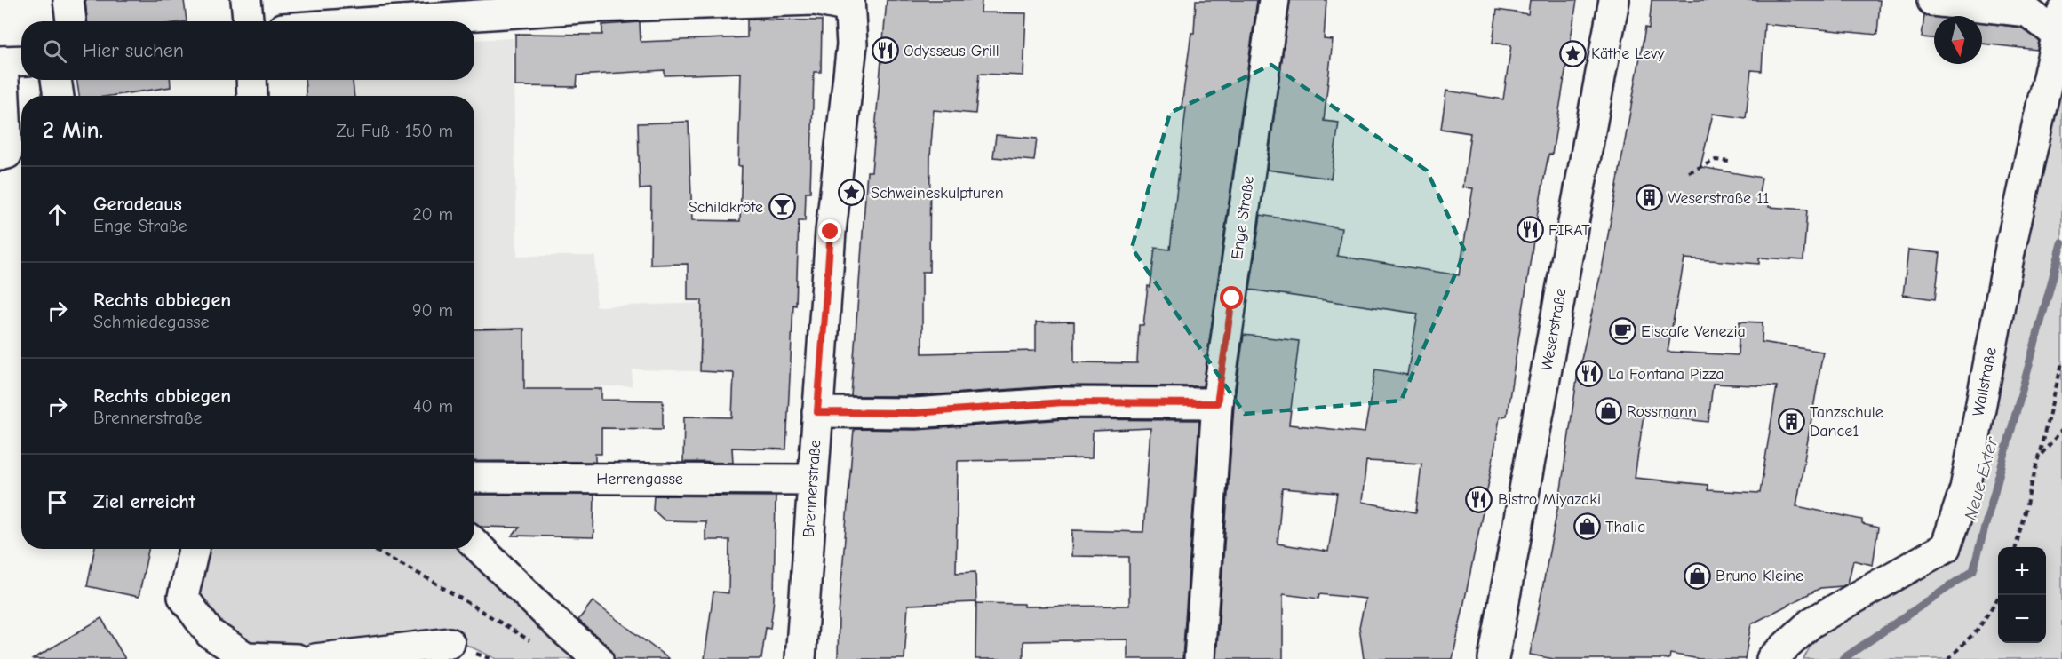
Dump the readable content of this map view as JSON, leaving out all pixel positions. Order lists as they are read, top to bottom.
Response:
{
  "streets": {
    "street": [
      "Enge Straße",
      "Weserstraße",
      "Wallstraße",
      "Herrengasse",
      "Brennerstraße"
    ]
  },
  "crossings": [
    ["Herrengasse", "Brennerstraße"]
  ],
  "water": ["Neue Exter"],
  "places": {
    "restaurant": [
      "Odysseus Grill",
      "FIRAT",
      "La Fontana Pizza",
      "Bistro Miyazaki"
    ],
    "place": ["Käthe Levy", "Schweineskulpturen"],
    "building": ["Weserstraße 11", "Tanzschule Dance1"],
    "bar": ["Schildkröte"],
    "cafe": ["Eiscafe Venezia"],
    "shop": ["Rossmann", "Thalia", "Bruno Kleine"]
  },
  "north": "bottom",
  "page": {
    "search": "Hier suchen",
    "heading": ["2 Min.", "Zu Fuß · 150 m"],
    "list": [
      ["Geradeaus", "Enge Straße", "20 m"],
      ["Rechts abbiegen", "Schmiedegasse", "90 m"],
      ["Rechts abbiegen", "Brennerstraße", "40 m"],
      "Ziel erreicht"
    ],
    "map_buttons": ["+", "−"]
  }
}
